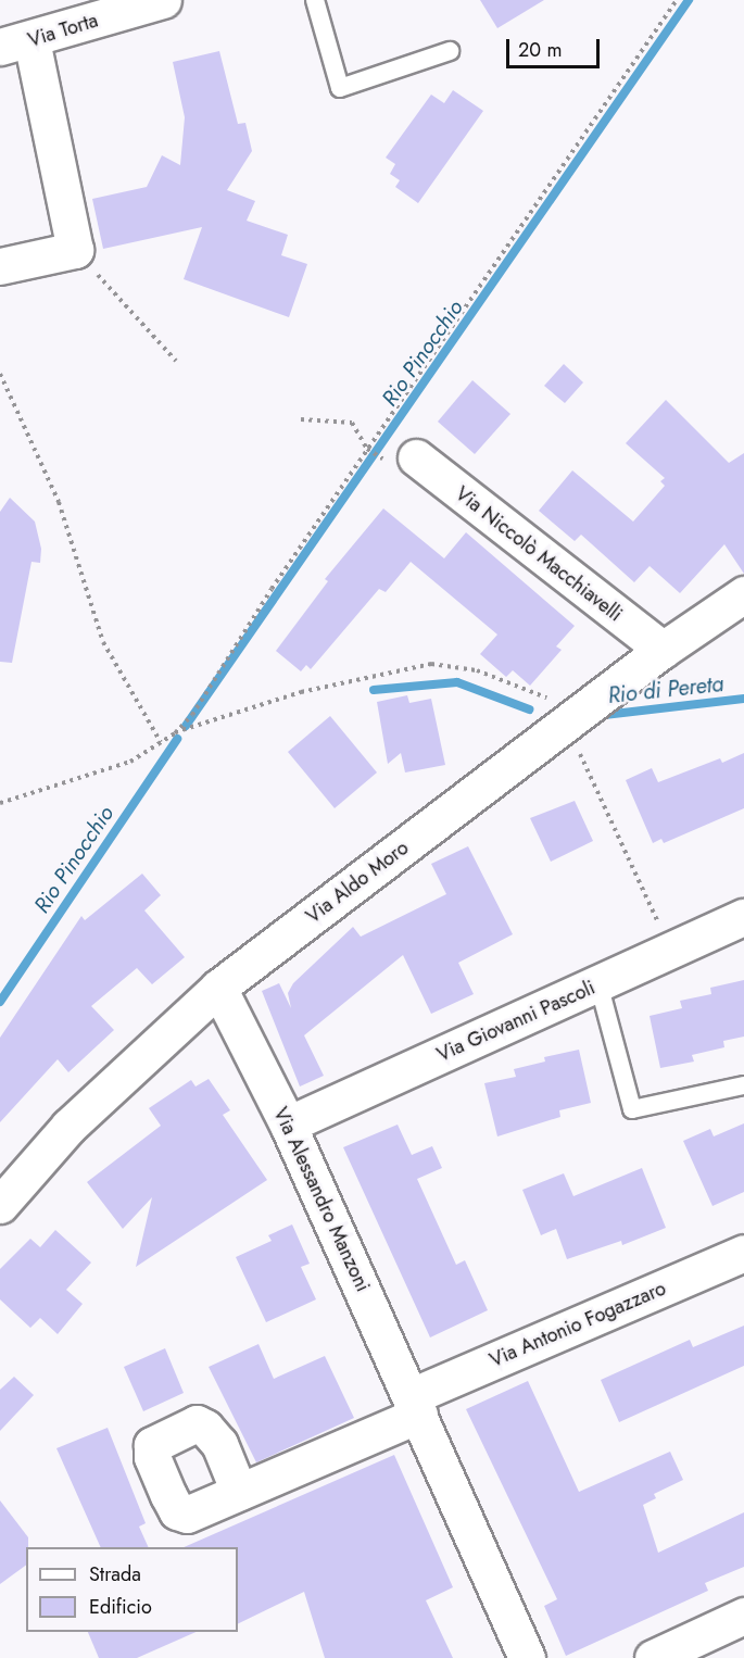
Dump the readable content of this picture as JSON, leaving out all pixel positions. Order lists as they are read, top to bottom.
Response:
{
  "streets": {
    "street": [
      "Via Torta",
      "Via Niccolò Macchiavelli",
      "Via Aldo Moro",
      "Via Giovanni Pascoli",
      "Via Alessandro Manzoni",
      "Via Antonio Fogazzaro"
    ]
  },
  "crossings": [
    ["Via Niccolò Macchiavelli", "Via Aldo Moro"],
    ["Via Aldo Moro", "Via Alessandro Manzoni"],
    ["Via Giovanni Pascoli", "Via Alessandro Manzoni"],
    ["Via Alessandro Manzoni", "Via Antonio Fogazzaro"]
  ],
  "water": ["Rio Pinocchio", "Rio di Pereta"],
  "legend": ["Strada", "Edificio"],
  "scale_bar": "20 m"
}
